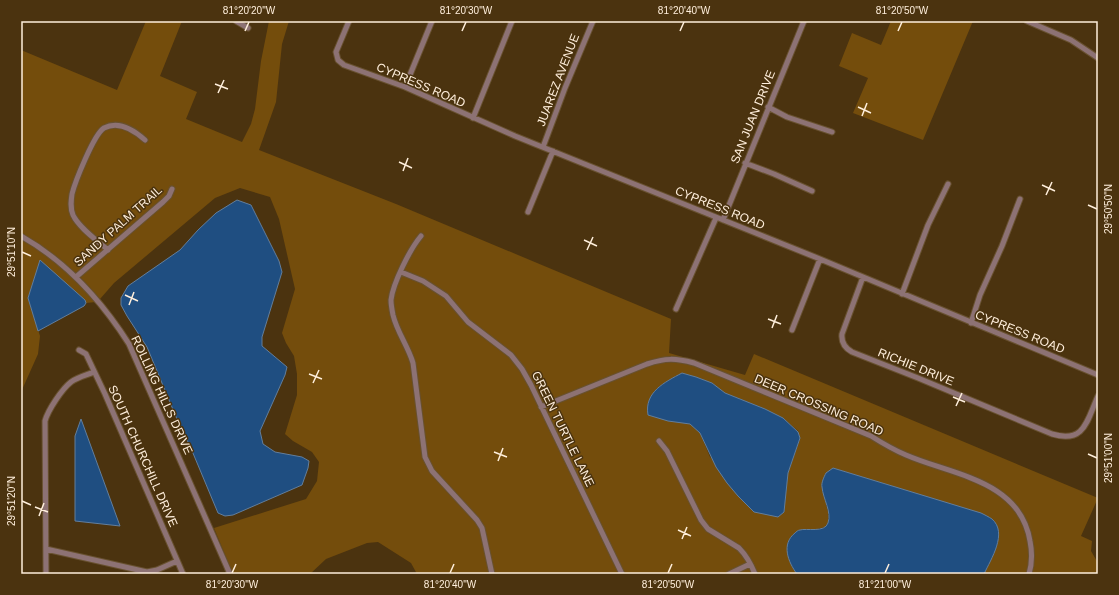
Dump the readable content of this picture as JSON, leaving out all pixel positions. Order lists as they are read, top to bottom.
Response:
{
  "streets": {
    "street": [
      "JUAREZ AVENUE",
      "CYPRESS ROAD",
      "SAN JUAN DRIVE",
      "SANDY PALM TRAIL",
      "RICHIE DRIVE",
      "ROLLING HILLS DRIVE",
      "DEER CROSSING ROAD",
      "GREEN TURTLE LANE",
      "SOUTH CHURCHILL DRIVE"
    ]
  },
  "crossings": [
    ["JUAREZ AVENUE", "CYPRESS ROAD"],
    ["CYPRESS ROAD", "SAN JUAN DRIVE"],
    ["CYPRESS ROAD", "RICHIE DRIVE"],
    ["SANDY PALM TRAIL", "ROLLING HILLS DRIVE"],
    ["DEER CROSSING ROAD", "GREEN TURTLE LANE"]
  ],
  "coordinates": [
    "81°20'20\"W",
    "81°20'30\"W",
    "81°20'40\"W",
    "81°20'50\"W",
    "29°50'50\"N",
    "29°51'10\"N",
    "29°51'00\"N",
    "29°51'20\"N",
    "81°21'00\"W"
  ]
}
